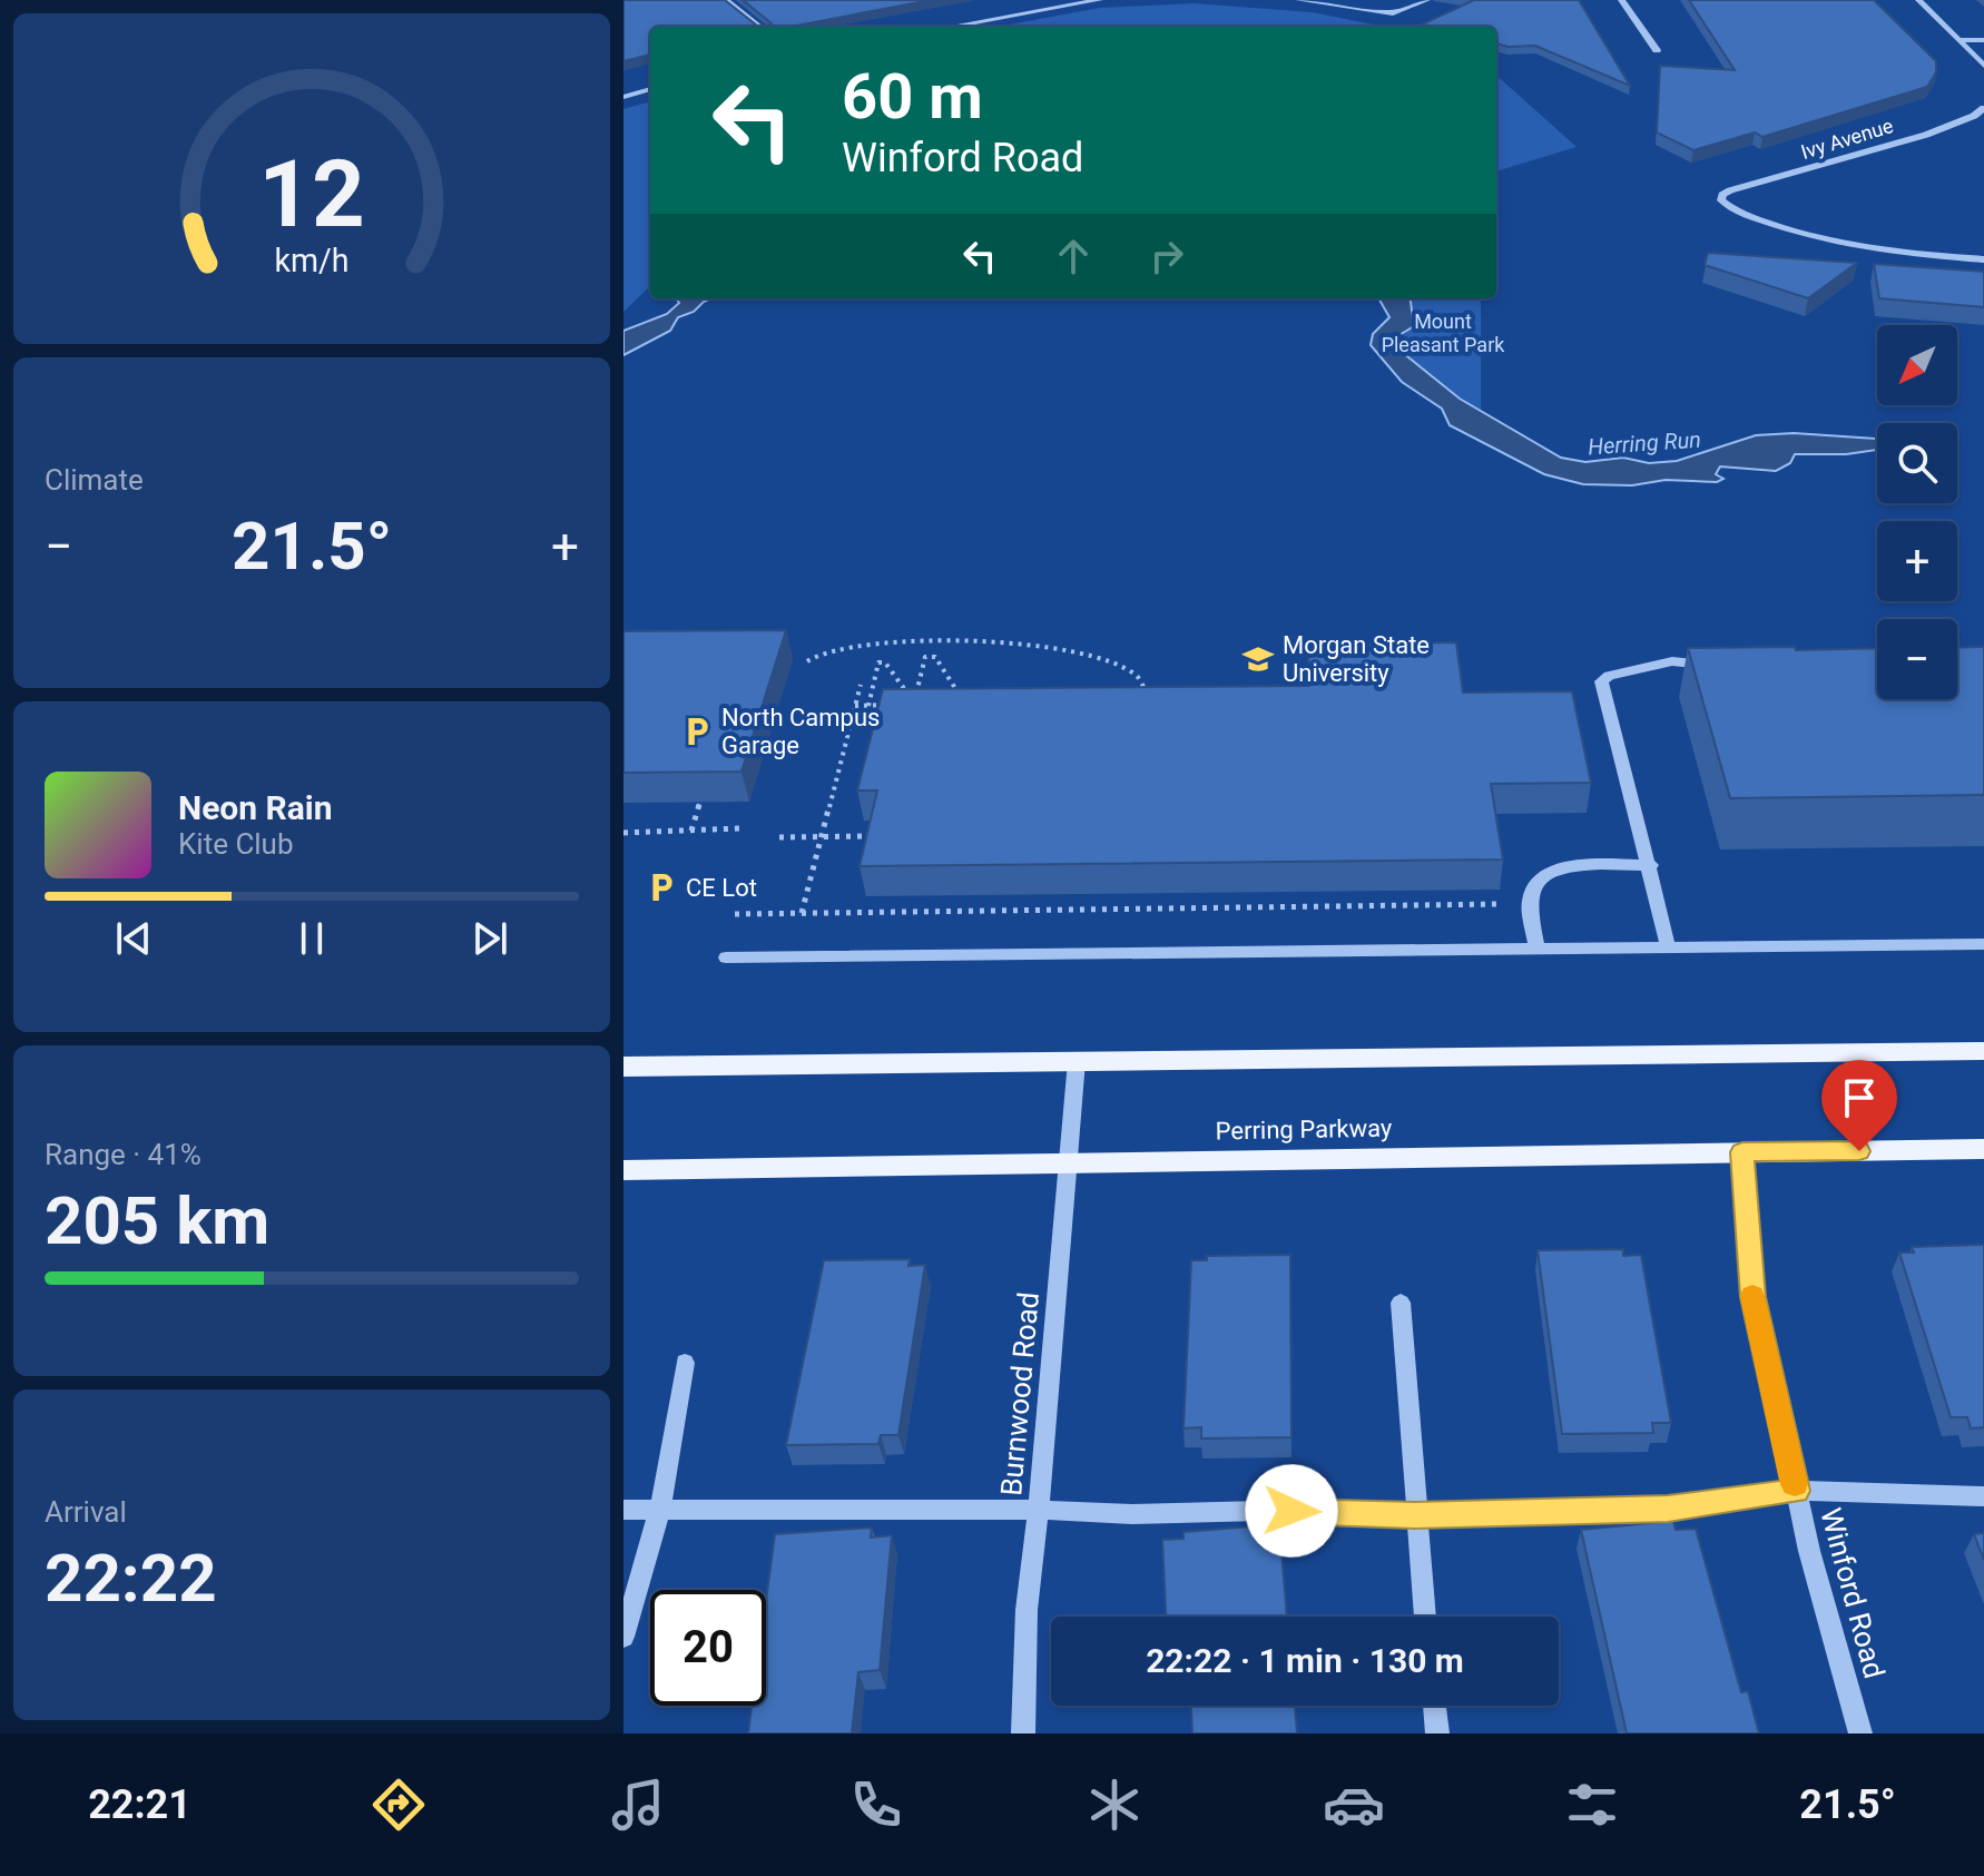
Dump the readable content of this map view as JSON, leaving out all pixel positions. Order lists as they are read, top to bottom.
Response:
{
  "streets": {
    "main road": ["Perring Parkway"],
    "street": ["Ivy Avenue", "Burnwood Road", "Winford Road"]
  },
  "crossings": [
    ["Perring Parkway", "Burnwood Road"],
    ["Perring Parkway", "Winford Road"]
  ],
  "water": ["Herring Run"],
  "parks": ["Mount Pleasant Park"],
  "places": {
    "school or university": ["Morgan State University"],
    "parking": ["North Campus Garage", "CE Lot"]
  },
  "north": "bottom left",
  "page": {
    "turn": ["60 m", "Winford Road"],
    "map_buttons": ["+", "−"],
    "tile": [
      "Climate",
      ["Range · 41%", "205 km"],
      ["Arrival", "22:22"]
    ],
    "heat": ["−", "21.5°", "+"],
    "song": ["Neon Rain", "Kite Club"],
    "limit": "20",
    "trip": "22:22 · 1 min · 130 m",
    "tabs": ["22:21", "21.5°"],
    "gauge": ["12", "km/h"]
  }
}
